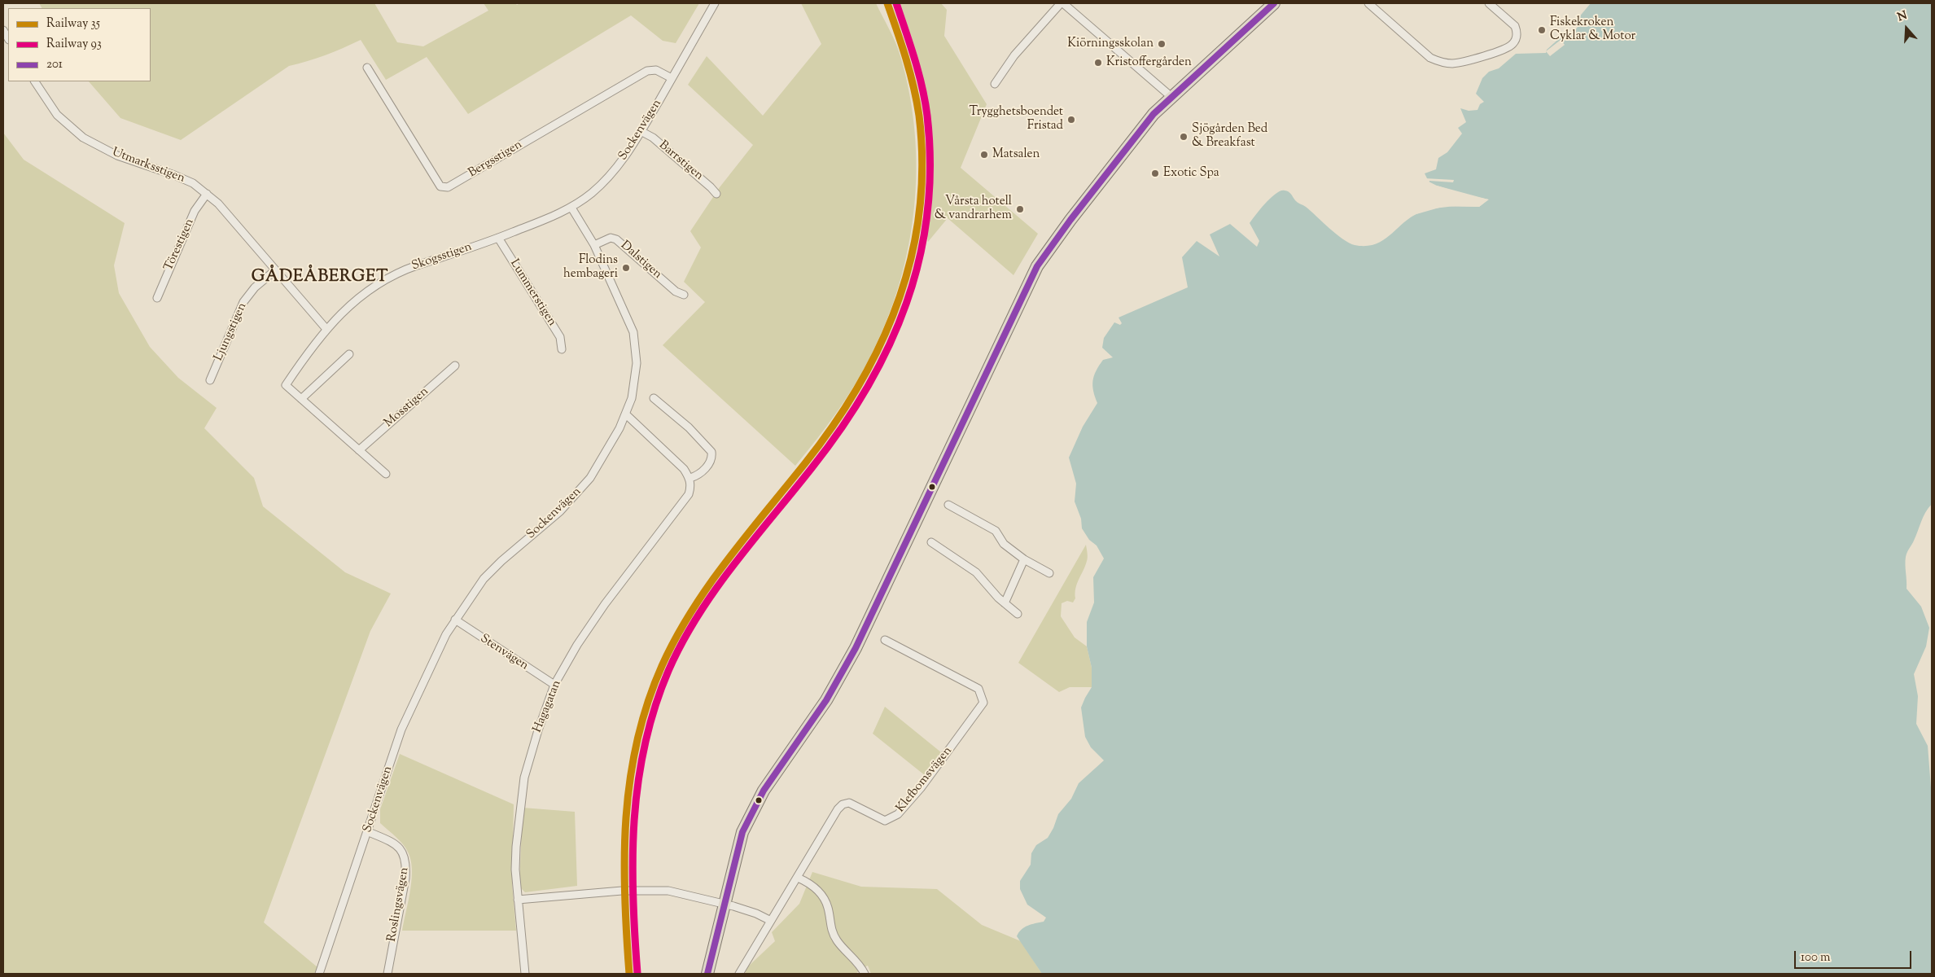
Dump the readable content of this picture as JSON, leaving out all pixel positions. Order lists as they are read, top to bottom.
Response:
{
  "streets": {
    "street": [
      "Sockenvägen",
      "Bergsstigen",
      "Barrstigen",
      "Utmarksstigen",
      "Törestigen",
      "Skogsstigen",
      "Dalstigen",
      "Lummerstigen",
      "Ljungstigen",
      "Mosstigen",
      "Stenvägen",
      "Hagagatan",
      "Klefbomsvägen",
      "Roslingsvägen"
    ]
  },
  "crossings": [
    ["Sockenvägen", "Bergsstigen"],
    ["Sockenvägen", "Barrstigen"],
    ["Sockenvägen", "Skogsstigen"],
    ["Sockenvägen", "Dalstigen"],
    ["Sockenvägen", "Stenvägen"],
    ["Sockenvägen", "Roslingsvägen"],
    ["Utmarksstigen", "Törestigen"],
    ["Utmarksstigen", "Skogsstigen"],
    ["Utmarksstigen", "Ljungstigen"],
    ["Skogsstigen", "Lummerstigen"],
    ["Stenvägen", "Hagagatan"]
  ],
  "districts": ["GÅDEÅBERGET"],
  "places": [
    "Fiskekroken Cyklar & Motor",
    "Kiörningsskolan",
    "Kristoffergården",
    "Trygghetsboendet Fristad",
    "Sjögården Bed & Breakfast",
    "Matsalen",
    "Exotic Spa",
    "Vårsta hotell & vandrarhem",
    "Flodins hembageri"
  ],
  "lines": ["rail line 35", "rail line 93", "transit line 201"],
  "legend": ["Railway 35", "Railway 93", "201"],
  "scale_bar": "100 m",
  "north": "top"
}
